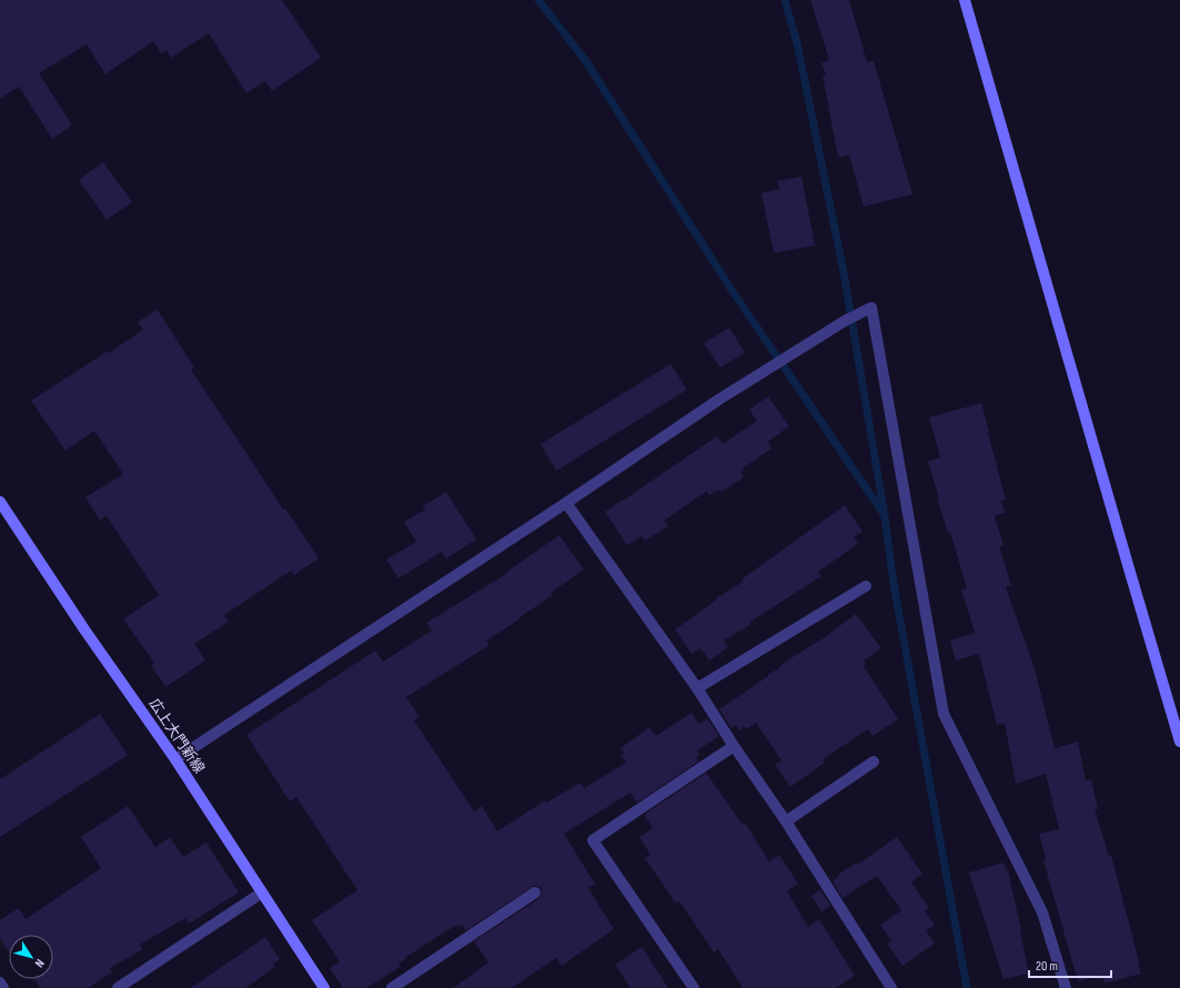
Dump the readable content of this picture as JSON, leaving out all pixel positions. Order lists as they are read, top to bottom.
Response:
{
  "streets": {
    "street": ["広上大門新線"]
  },
  "scale_bar": "20 m",
  "north": "bottom right"
}
